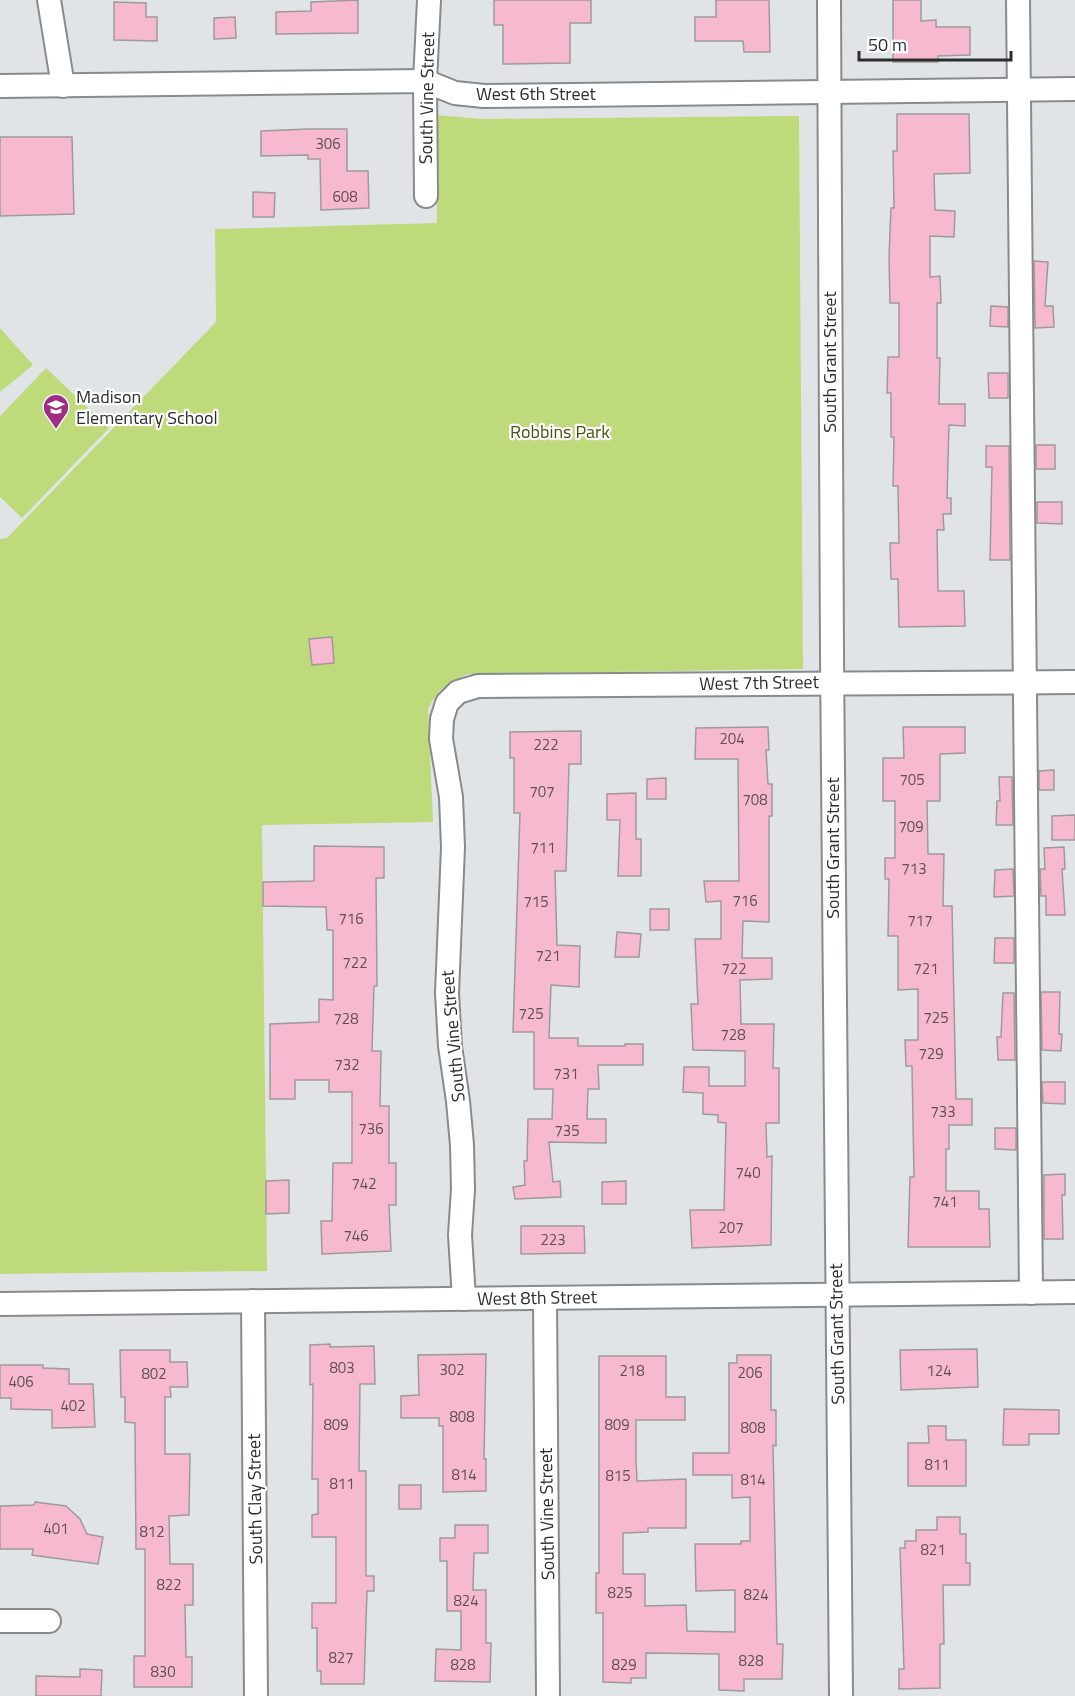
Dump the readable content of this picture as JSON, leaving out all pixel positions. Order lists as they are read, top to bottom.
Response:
{
  "streets": {
    "street": [
      "West 6th Street",
      "South Vine Street",
      "South Grant Street",
      "West 7th Street",
      "West 8th Street",
      "South Clay Street"
    ]
  },
  "crossings": [
    ["West 6th Street", "South Vine Street"],
    ["West 6th Street", "South Grant Street"],
    ["South Vine Street", "West 7th Street"],
    ["South Vine Street", "West 8th Street"],
    ["South Grant Street", "West 7th Street"],
    ["South Grant Street", "West 8th Street"],
    ["West 8th Street", "South Clay Street"]
  ],
  "parks": ["Robbins Park"],
  "places": {
    "school or university": ["Madison Elementary School"]
  },
  "house_numbers": [
    "306",
    "608",
    "204",
    "222",
    "705",
    "707",
    "708",
    "709",
    "711",
    "713",
    "716",
    "715",
    "716",
    "717",
    "721",
    "722",
    "722",
    "721",
    "725",
    "725",
    "728",
    "728",
    "729",
    "732",
    "731",
    "733",
    "736",
    "735",
    "740",
    "742",
    "741",
    "207",
    "746",
    "223",
    "803",
    "302",
    "218",
    "124",
    "206",
    "802",
    "406",
    "402",
    "808",
    "809",
    "809",
    "808",
    "811",
    "814",
    "815",
    "814",
    "811",
    "401",
    "812",
    "821",
    "822",
    "825",
    "824",
    "824",
    "827",
    "828",
    "828",
    "829",
    "830"
  ],
  "scale_bar": "50 m"
}
